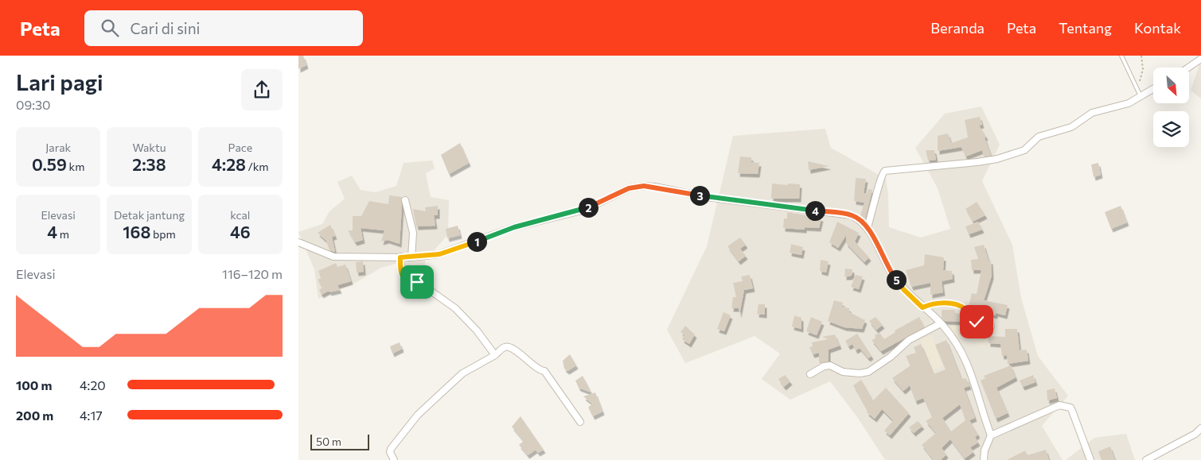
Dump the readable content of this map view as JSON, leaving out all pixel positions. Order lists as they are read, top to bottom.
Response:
{
  "scale_bar": "50 m",
  "north": "bottom right",
  "page": {
    "header": "Peta",
    "search": "Cari di sini",
    "nav": [
      "Beranda",
      "Peta",
      "Tentang",
      "Kontak"
    ],
    "heading": ["Lari pagi", "09:30"],
    "stats": [
      ["Jarak", "0.59 km"],
      ["Waktu", "2:38"],
      ["Pace", "4:28 /km"],
      ["Elevasi", "4 m"],
      ["Detak jantung", "168 bpm"],
      ["kcal", "46"]
    ],
    "pins": [
      "3",
      "2",
      "4",
      "1",
      "5"
    ],
    "chart": ["Elevasi", "116–120 m"],
    "list": [
      {
        "name": "100 m",
        "note": "4:20"
      },
      {
        "name": "200 m",
        "note": "4:17"
      }
    ],
    "scale": "50 m"
  }
}
